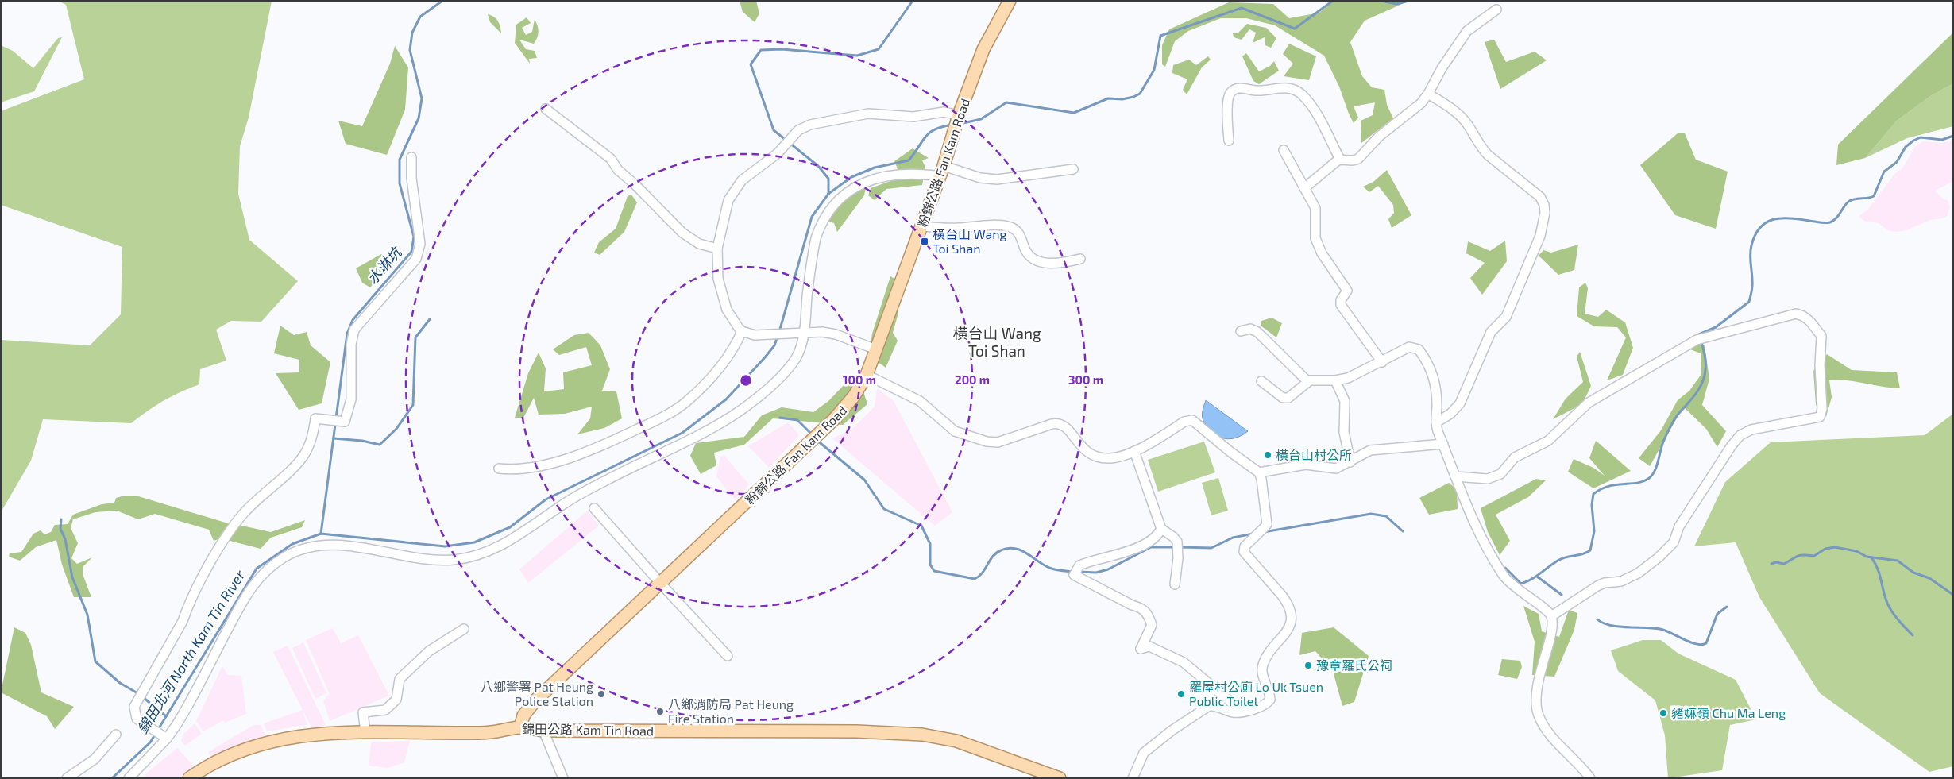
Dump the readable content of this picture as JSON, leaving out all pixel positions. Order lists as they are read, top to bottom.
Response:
{
  "streets": {
    "main road": ["粉錦公路 Fan Kam Road", "錦田公路 Kam Tin Road"]
  },
  "crossings": [
    ["粉錦公路 Fan Kam Road", "錦田公路 Kam Tin Road"]
  ],
  "districts": ["橫台山 Wang Toi Shan"],
  "water": ["水淋坑", "錦田北河 North Kam Tin River"],
  "places": {
    "transit": ["橫台山 Wang Toi Shan"],
    "other": [
      "橫台山村公所",
      "豫章羅氏公祠",
      "八鄉警署 Pat Heung Police Station",
      "羅屋村公廁 Lo Uk Tsuen Public Toilet",
      "八鄉消防局 Pat Heung Fire Station",
      "豬嫲嶺 Chu Ma Leng"
    ]
  },
  "rings": ["100 m", "200 m", "300 m"]
}
